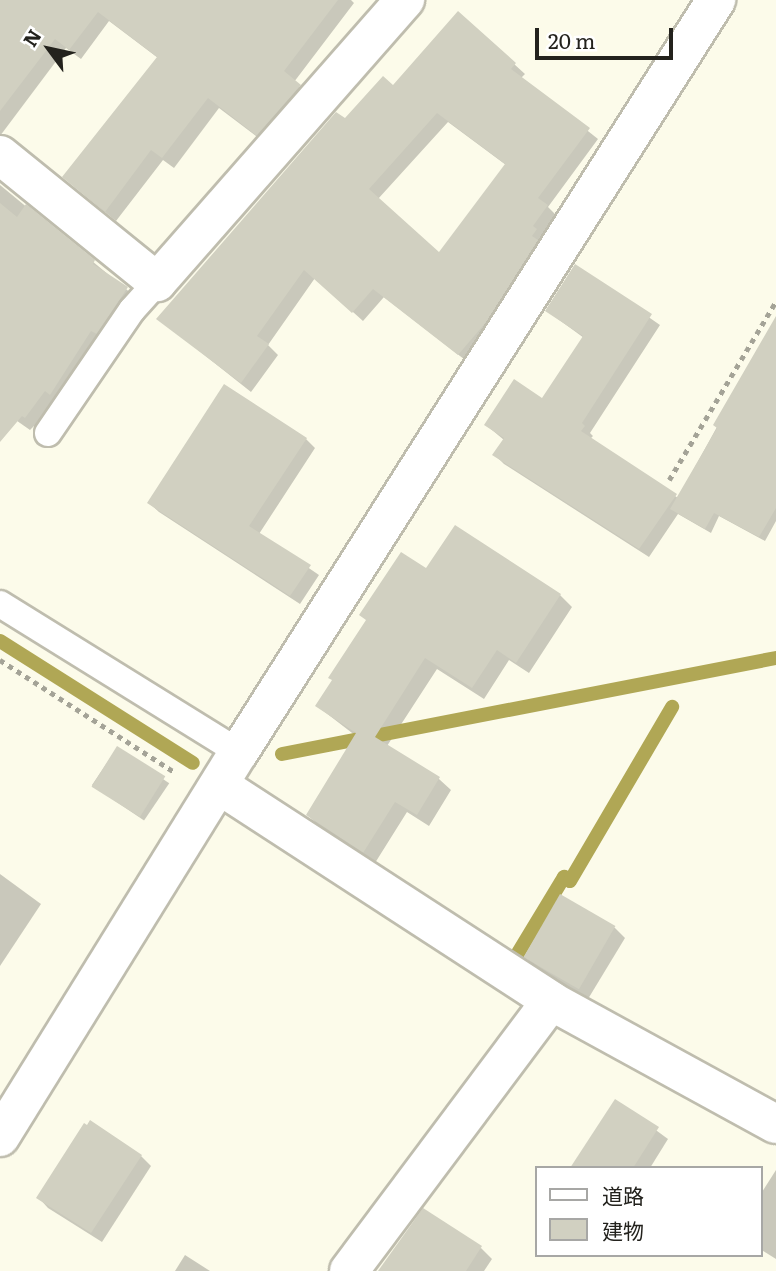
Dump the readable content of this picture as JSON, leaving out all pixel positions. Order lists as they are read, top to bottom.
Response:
{
  "legend": ["道路", "建物"],
  "scale_bar": "20 m",
  "north": "top left"
}
